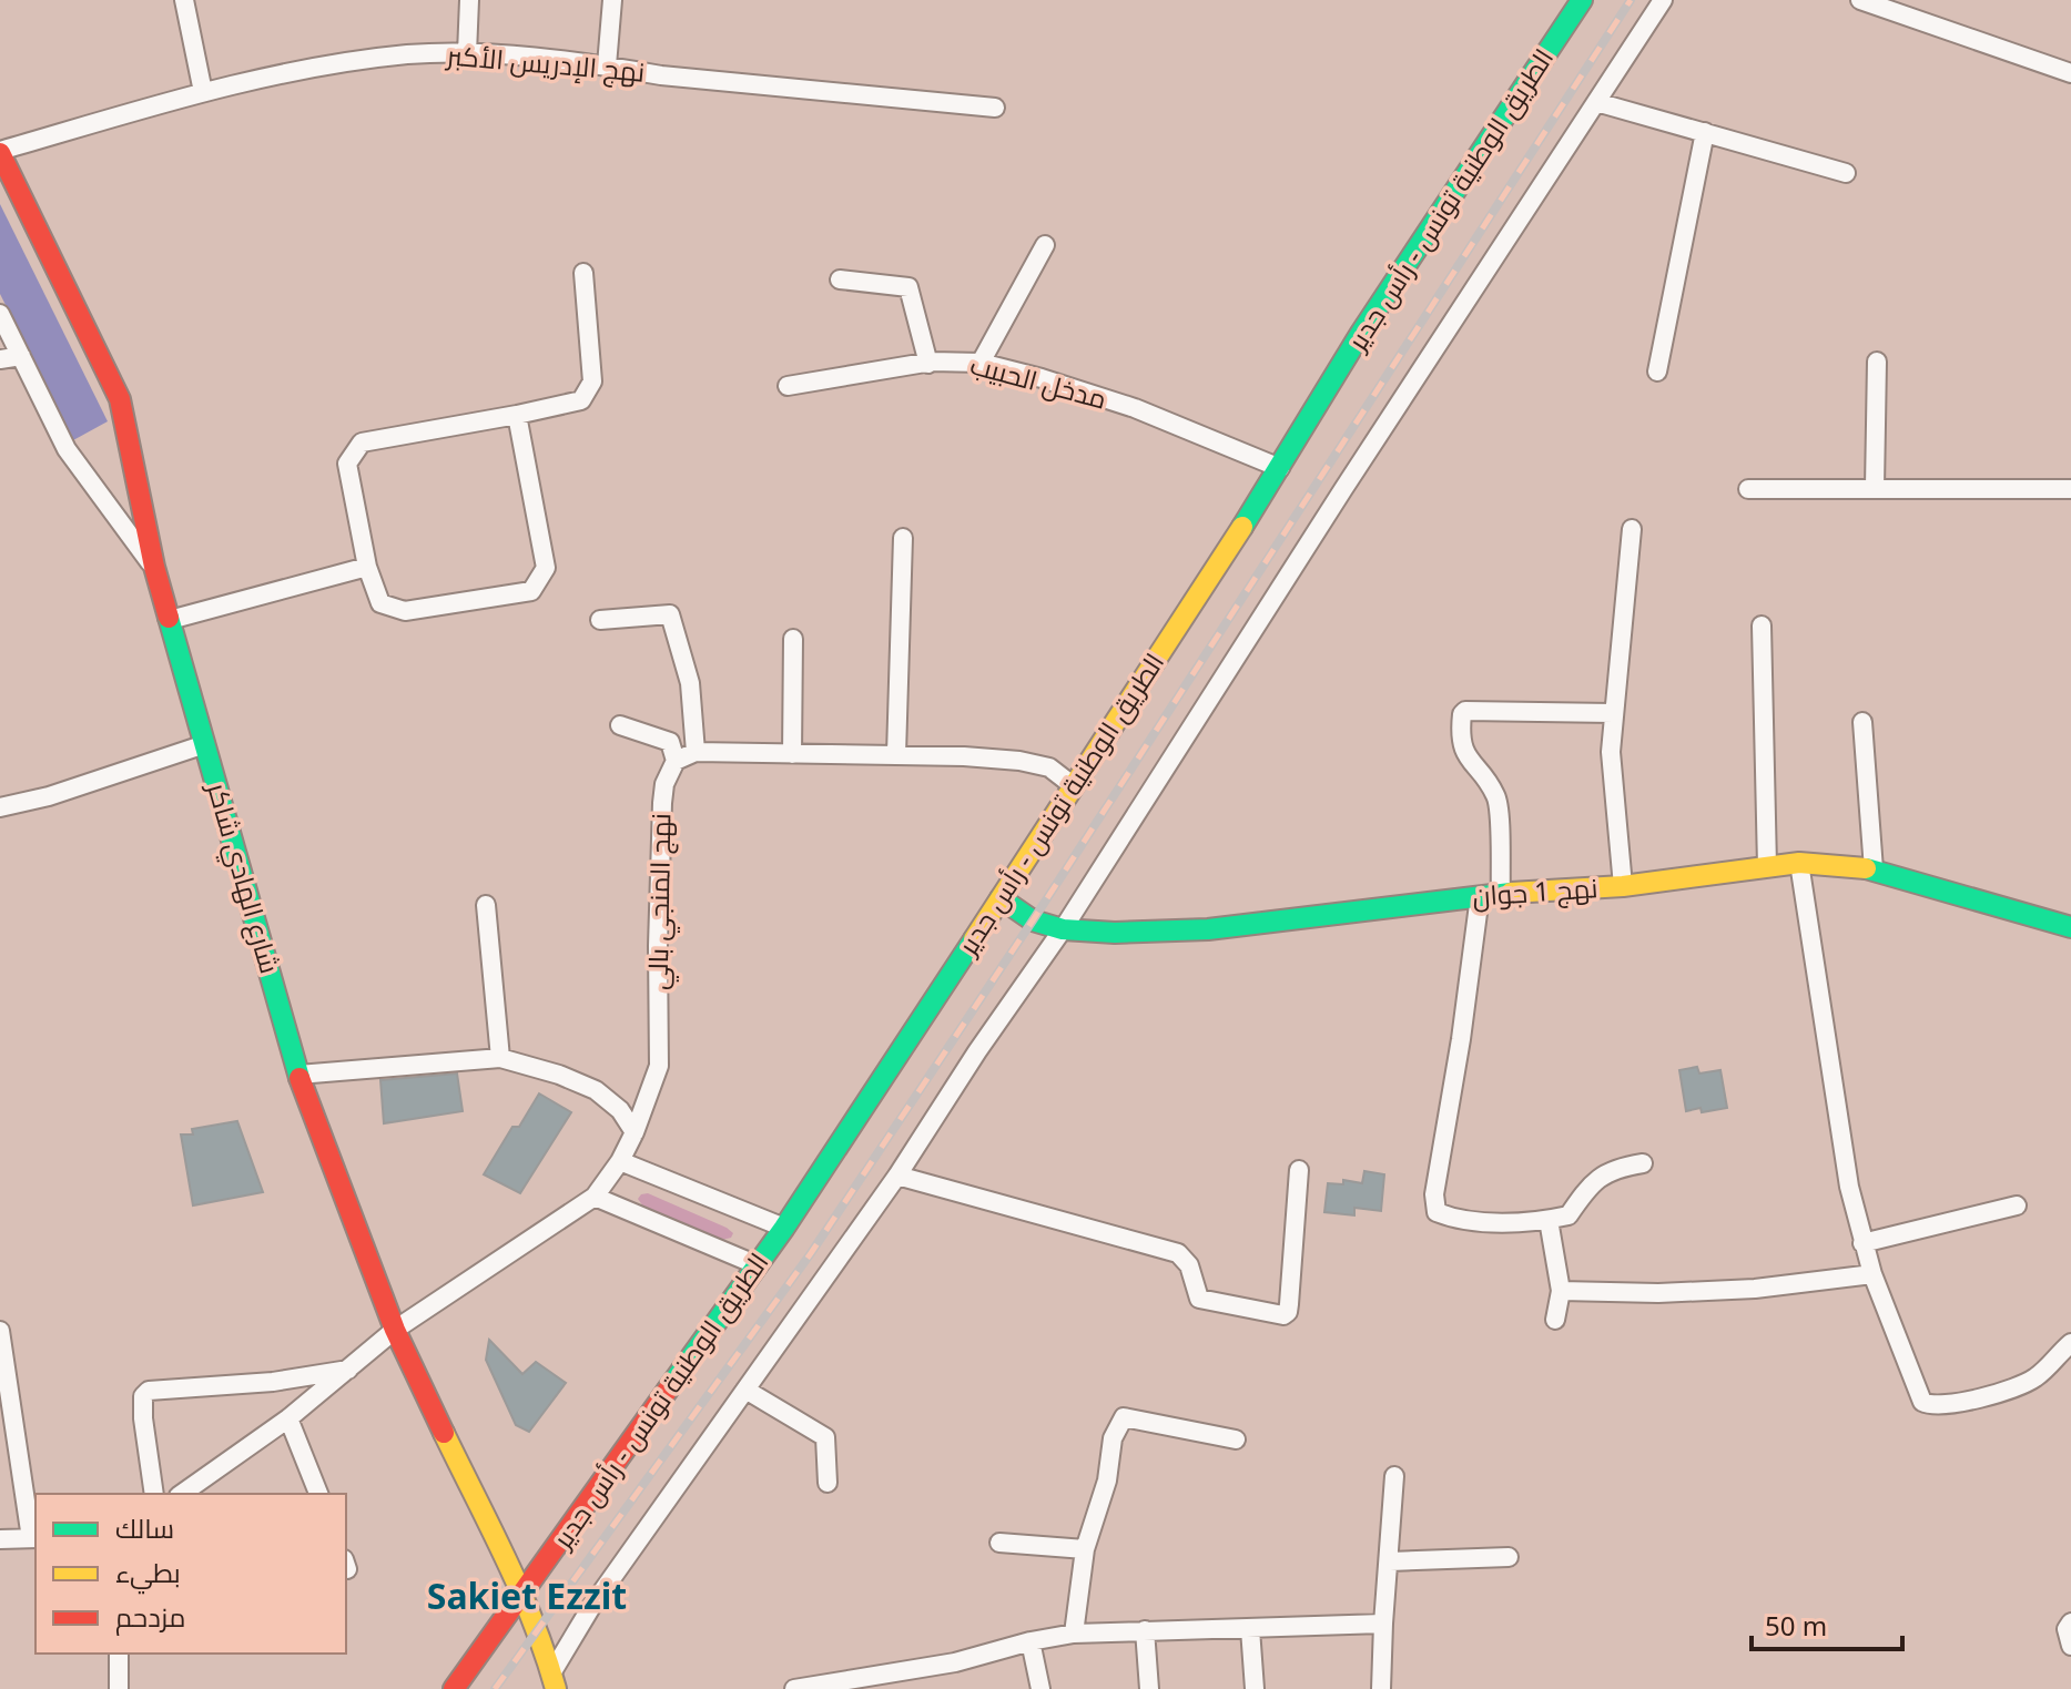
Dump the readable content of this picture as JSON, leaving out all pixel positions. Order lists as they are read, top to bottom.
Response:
{
  "streets": {
    "main road": ["الطريق الوطنية تونس - رأس جدير", "شارع الهادي شاكر", "نهج 1 جوان"],
    "street": ["نهج الإدريس الأكبر", "مدخل الحبيب", "نهج المنجي بالي"]
  },
  "crossings": [
    ["نهج الإدريس الأكبر", "شارع الهادي شاكر"],
    ["الطريق الوطنية تونس - رأس جدير", "مدخل الحبيب"],
    ["الطريق الوطنية تونس - رأس جدير", "شارع الهادي شاكر"],
    ["الطريق الوطنية تونس - رأس جدير", "نهج 1 جوان"],
    ["شارع الهادي شاكر", "نهج المنجي بالي"]
  ],
  "districts": ["Sakiet Ezzit"],
  "legend": ["سالك", "بطيء", "مزدحم"],
  "scale_bar": "50 m"
}
